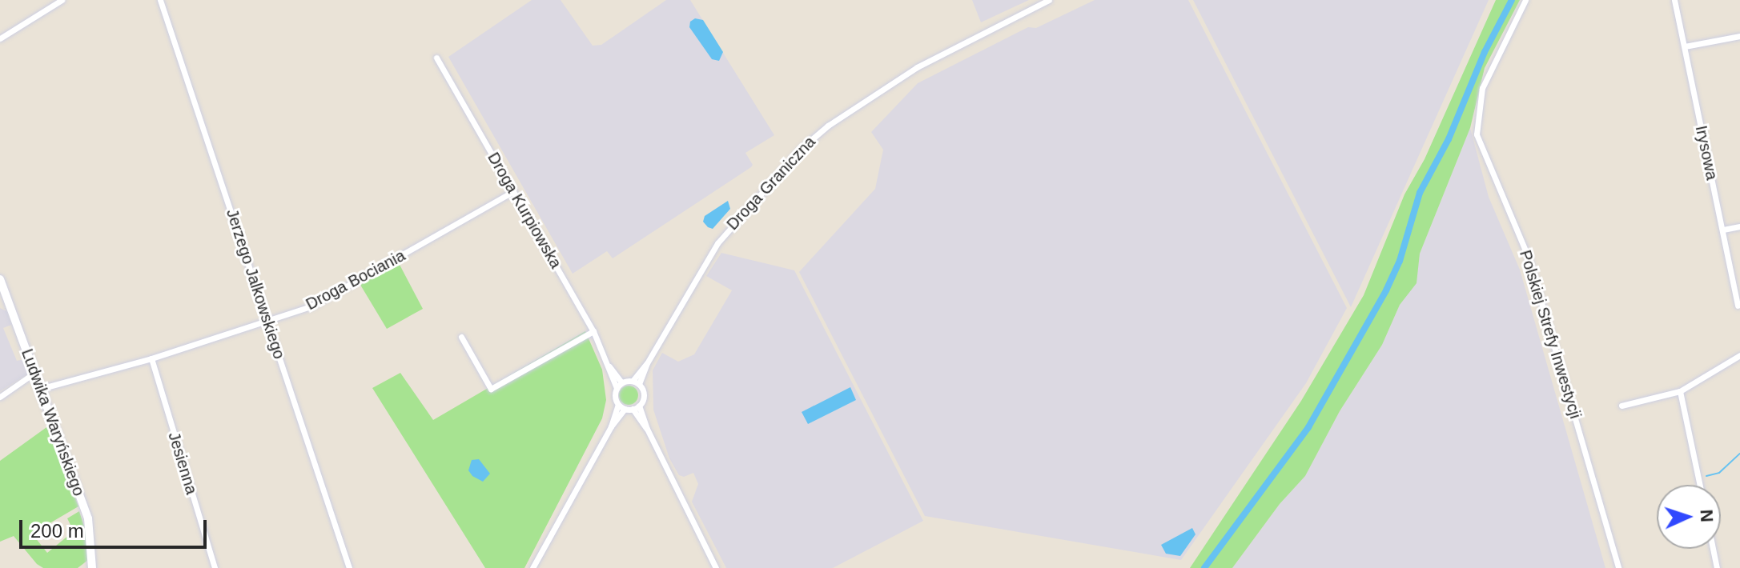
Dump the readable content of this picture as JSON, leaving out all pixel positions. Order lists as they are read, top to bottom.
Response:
{
  "streets": {
    "street": [
      "Irysowa",
      "Droga Graniczna",
      "Droga Kurpiowska",
      "Droga Bociania",
      "Jerzego Jalkowskiego",
      "Polskiej Strefy Inwestycji",
      "Ludwika Waryńskiego",
      "Jesienna"
    ]
  },
  "crossings": [
    ["Droga Graniczna", "Droga Kurpiowska"],
    ["Droga Kurpiowska", "Droga Bociania"],
    ["Droga Bociania", "Jerzego Jalkowskiego"],
    ["Droga Bociania", "Ludwika Waryńskiego"],
    ["Droga Bociania", "Jesienna"]
  ],
  "scale_bar": "200 m",
  "north": "right"
}
